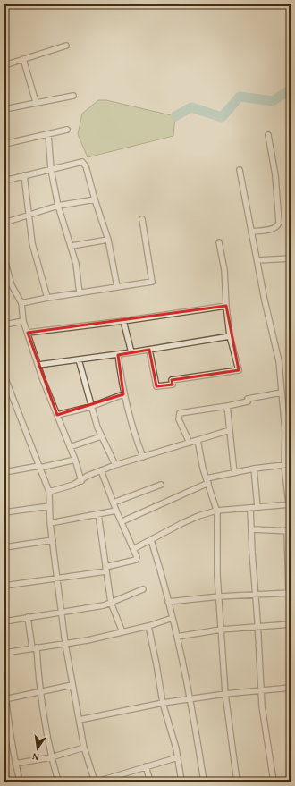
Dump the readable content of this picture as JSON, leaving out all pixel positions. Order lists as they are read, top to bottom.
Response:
{
  "north": "bottom"
}
